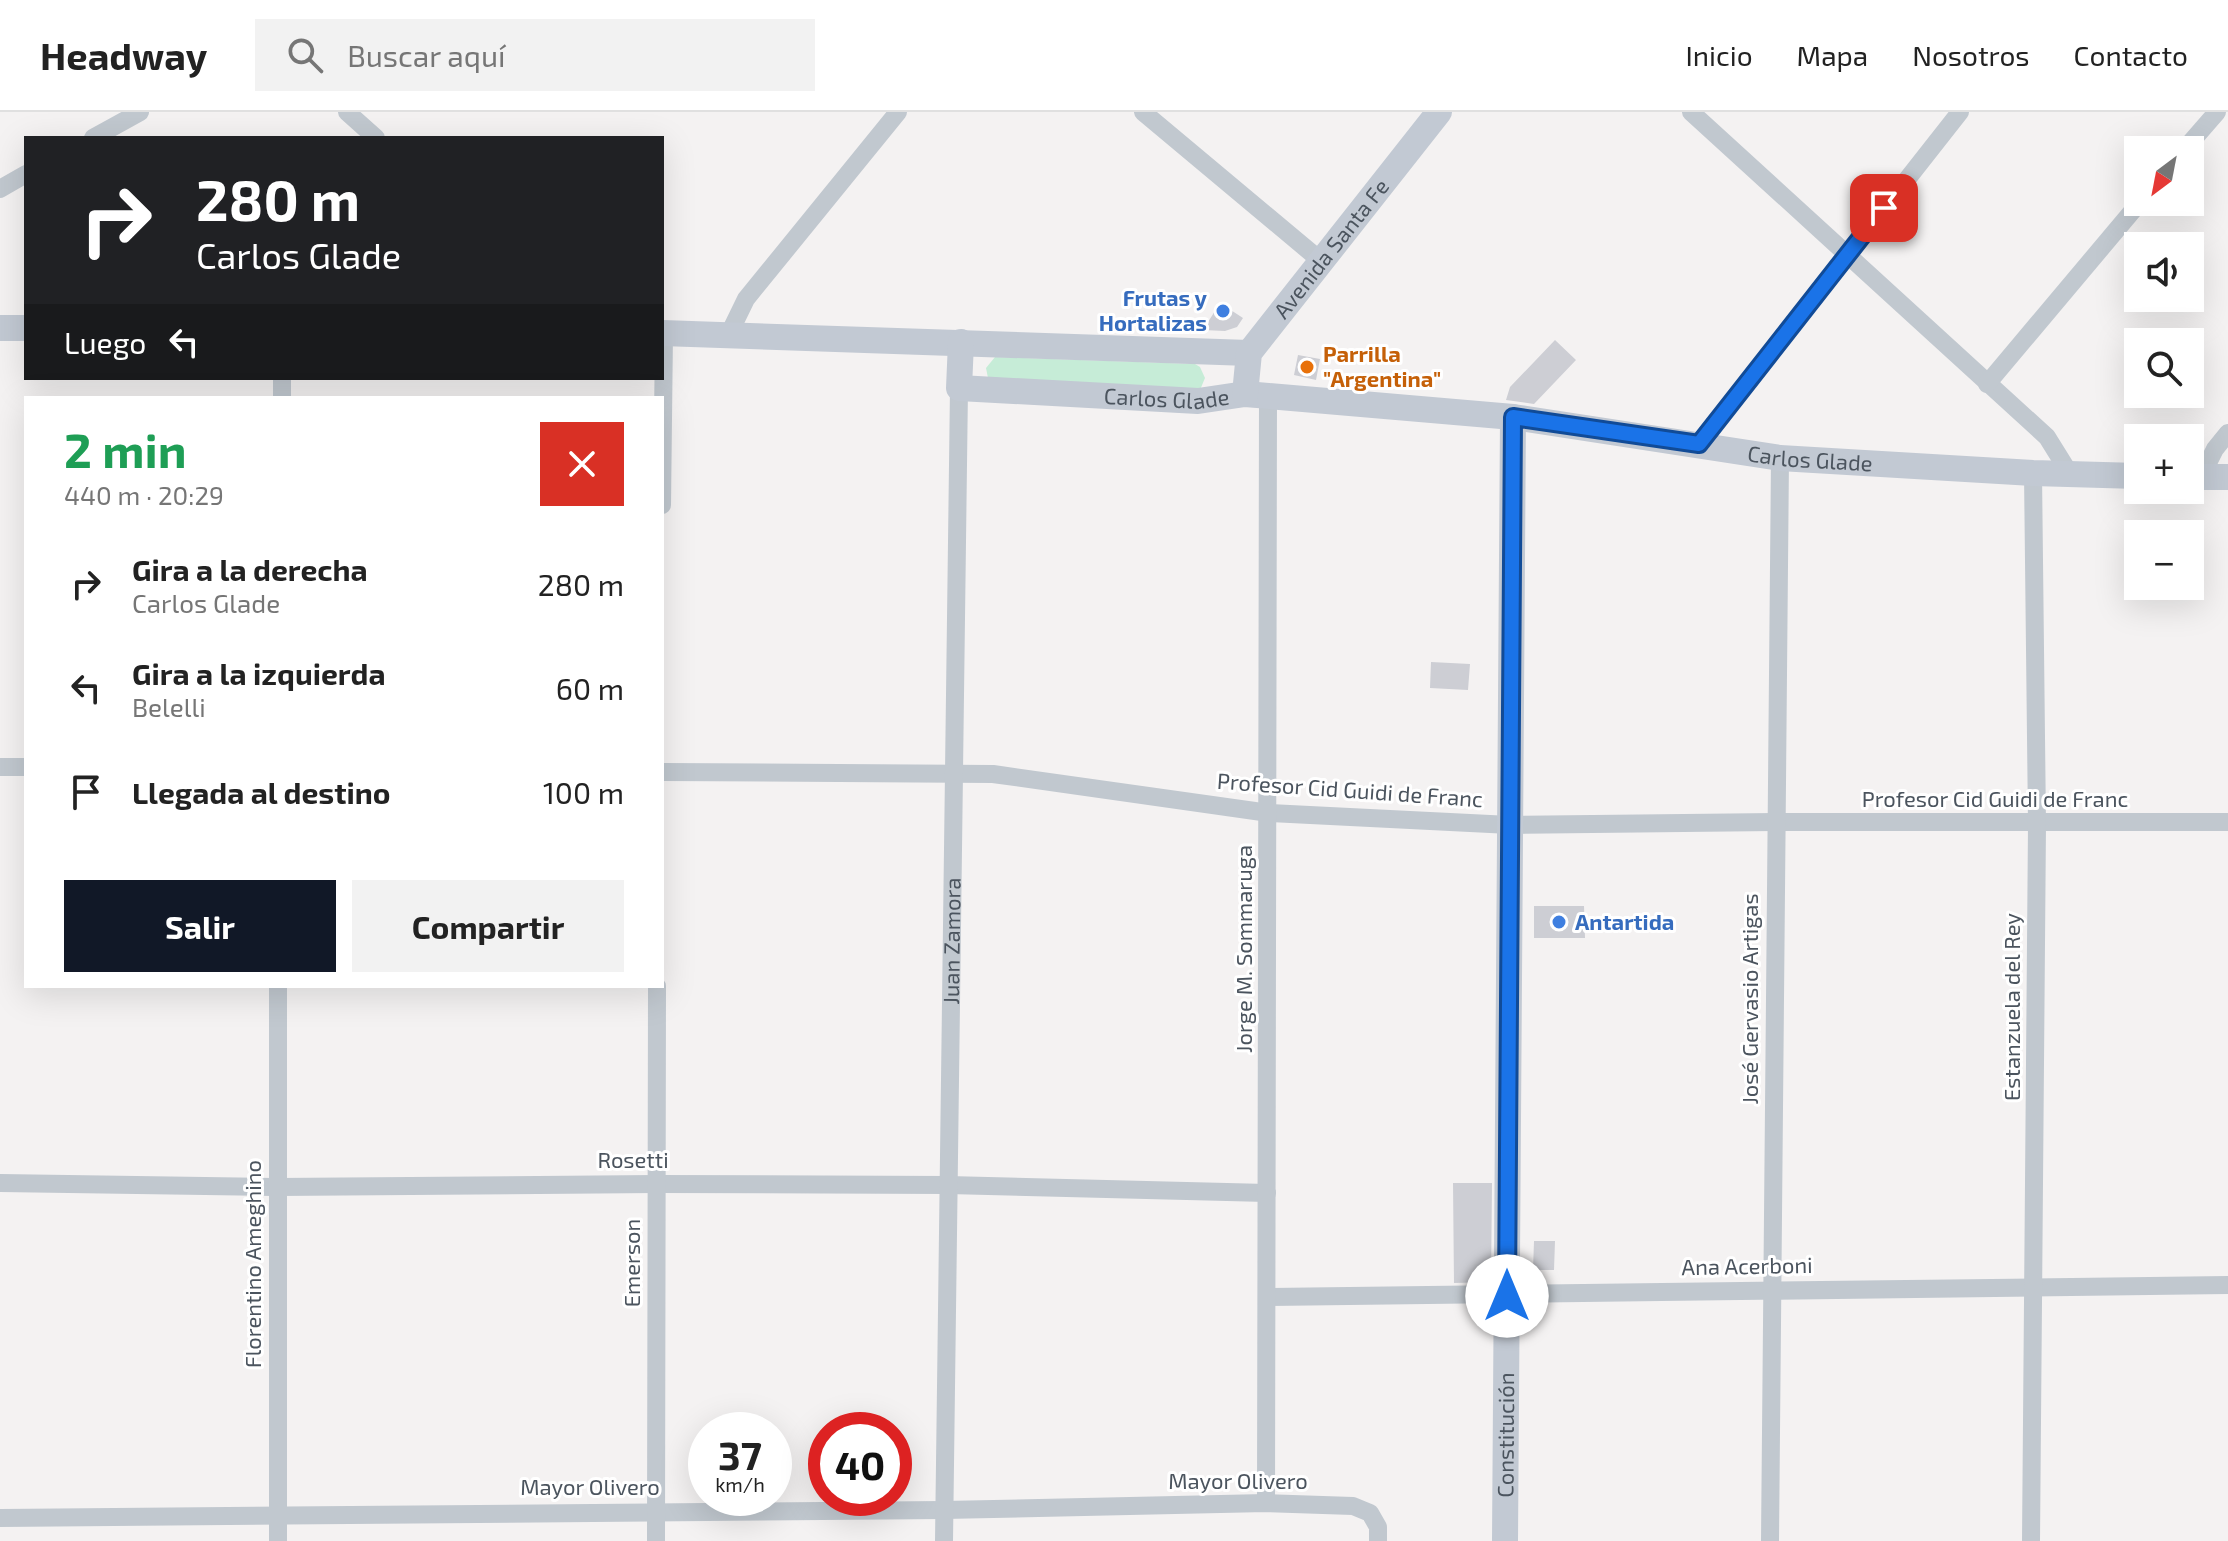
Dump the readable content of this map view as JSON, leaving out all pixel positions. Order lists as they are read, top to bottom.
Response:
{
  "streets": {
    "street": [
      "Avenida Santa Fe",
      "Carlos Glade",
      "Profesor Cid Guidi de Franc",
      "Juan Zamora",
      "Jorge M. Sommaruga",
      "José Gervasio Artigas",
      "Estanzuela del Rey",
      "Rosetti",
      "Emerson",
      "Florentino Ameghino",
      "Ana Acerboni",
      "Constitución",
      "Mayor Olivero"
    ]
  },
  "crossings": [
    ["Avenida Santa Fe", "Carlos Glade"],
    ["Carlos Glade", "Juan Zamora"],
    ["Carlos Glade", "Jorge M. Sommaruga"],
    ["Carlos Glade", "José Gervasio Artigas"],
    ["Carlos Glade", "Estanzuela del Rey"],
    ["Carlos Glade", "Constitución"],
    ["Profesor Cid Guidi de Franc", "Juan Zamora"],
    ["Profesor Cid Guidi de Franc", "Jorge M. Sommaruga"],
    ["Profesor Cid Guidi de Franc", "José Gervasio Artigas"],
    ["Profesor Cid Guidi de Franc", "Estanzuela del Rey"],
    ["Profesor Cid Guidi de Franc", "Constitución"],
    ["Juan Zamora", "Rosetti"],
    ["Juan Zamora", "Mayor Olivero"],
    ["Jorge M. Sommaruga", "Rosetti"],
    ["Jorge M. Sommaruga", "Ana Acerboni"],
    ["Jorge M. Sommaruga", "Mayor Olivero"],
    ["José Gervasio Artigas", "Ana Acerboni"],
    ["Estanzuela del Rey", "Ana Acerboni"],
    ["Rosetti", "Emerson"],
    ["Rosetti", "Florentino Ameghino"],
    ["Emerson", "Mayor Olivero"],
    ["Florentino Ameghino", "Mayor Olivero"],
    ["Ana Acerboni", "Constitución"]
  ],
  "places": ["Frutas y Hortalizas", "Parrilla \"Argentina\"", "Antartida"],
  "north": "bottom left",
  "page": {
    "header": "Headway",
    "search": "Buscar aquí",
    "nav": [
      "Inicio",
      "Mapa",
      "Nosotros",
      "Contacto"
    ],
    "map_buttons": ["+", "−"],
    "turn": ["280 m", "Carlos Glade"],
    "then": "Luego",
    "heading": ["2 min", "440 m · 20:29"],
    "list": [
      {
        "name": "Gira a la derecha",
        "note": "Carlos Glade",
        "value": "280 m"
      },
      {
        "name": "Gira a la izquierda",
        "note": "Belelli",
        "value": "60 m"
      },
      {
        "name": "Llegada al destino",
        "value": "100 m"
      }
    ],
    "buttons": ["Salir", "Compartir"],
    "speed": "37 km/h",
    "limit": "40"
  }
}
